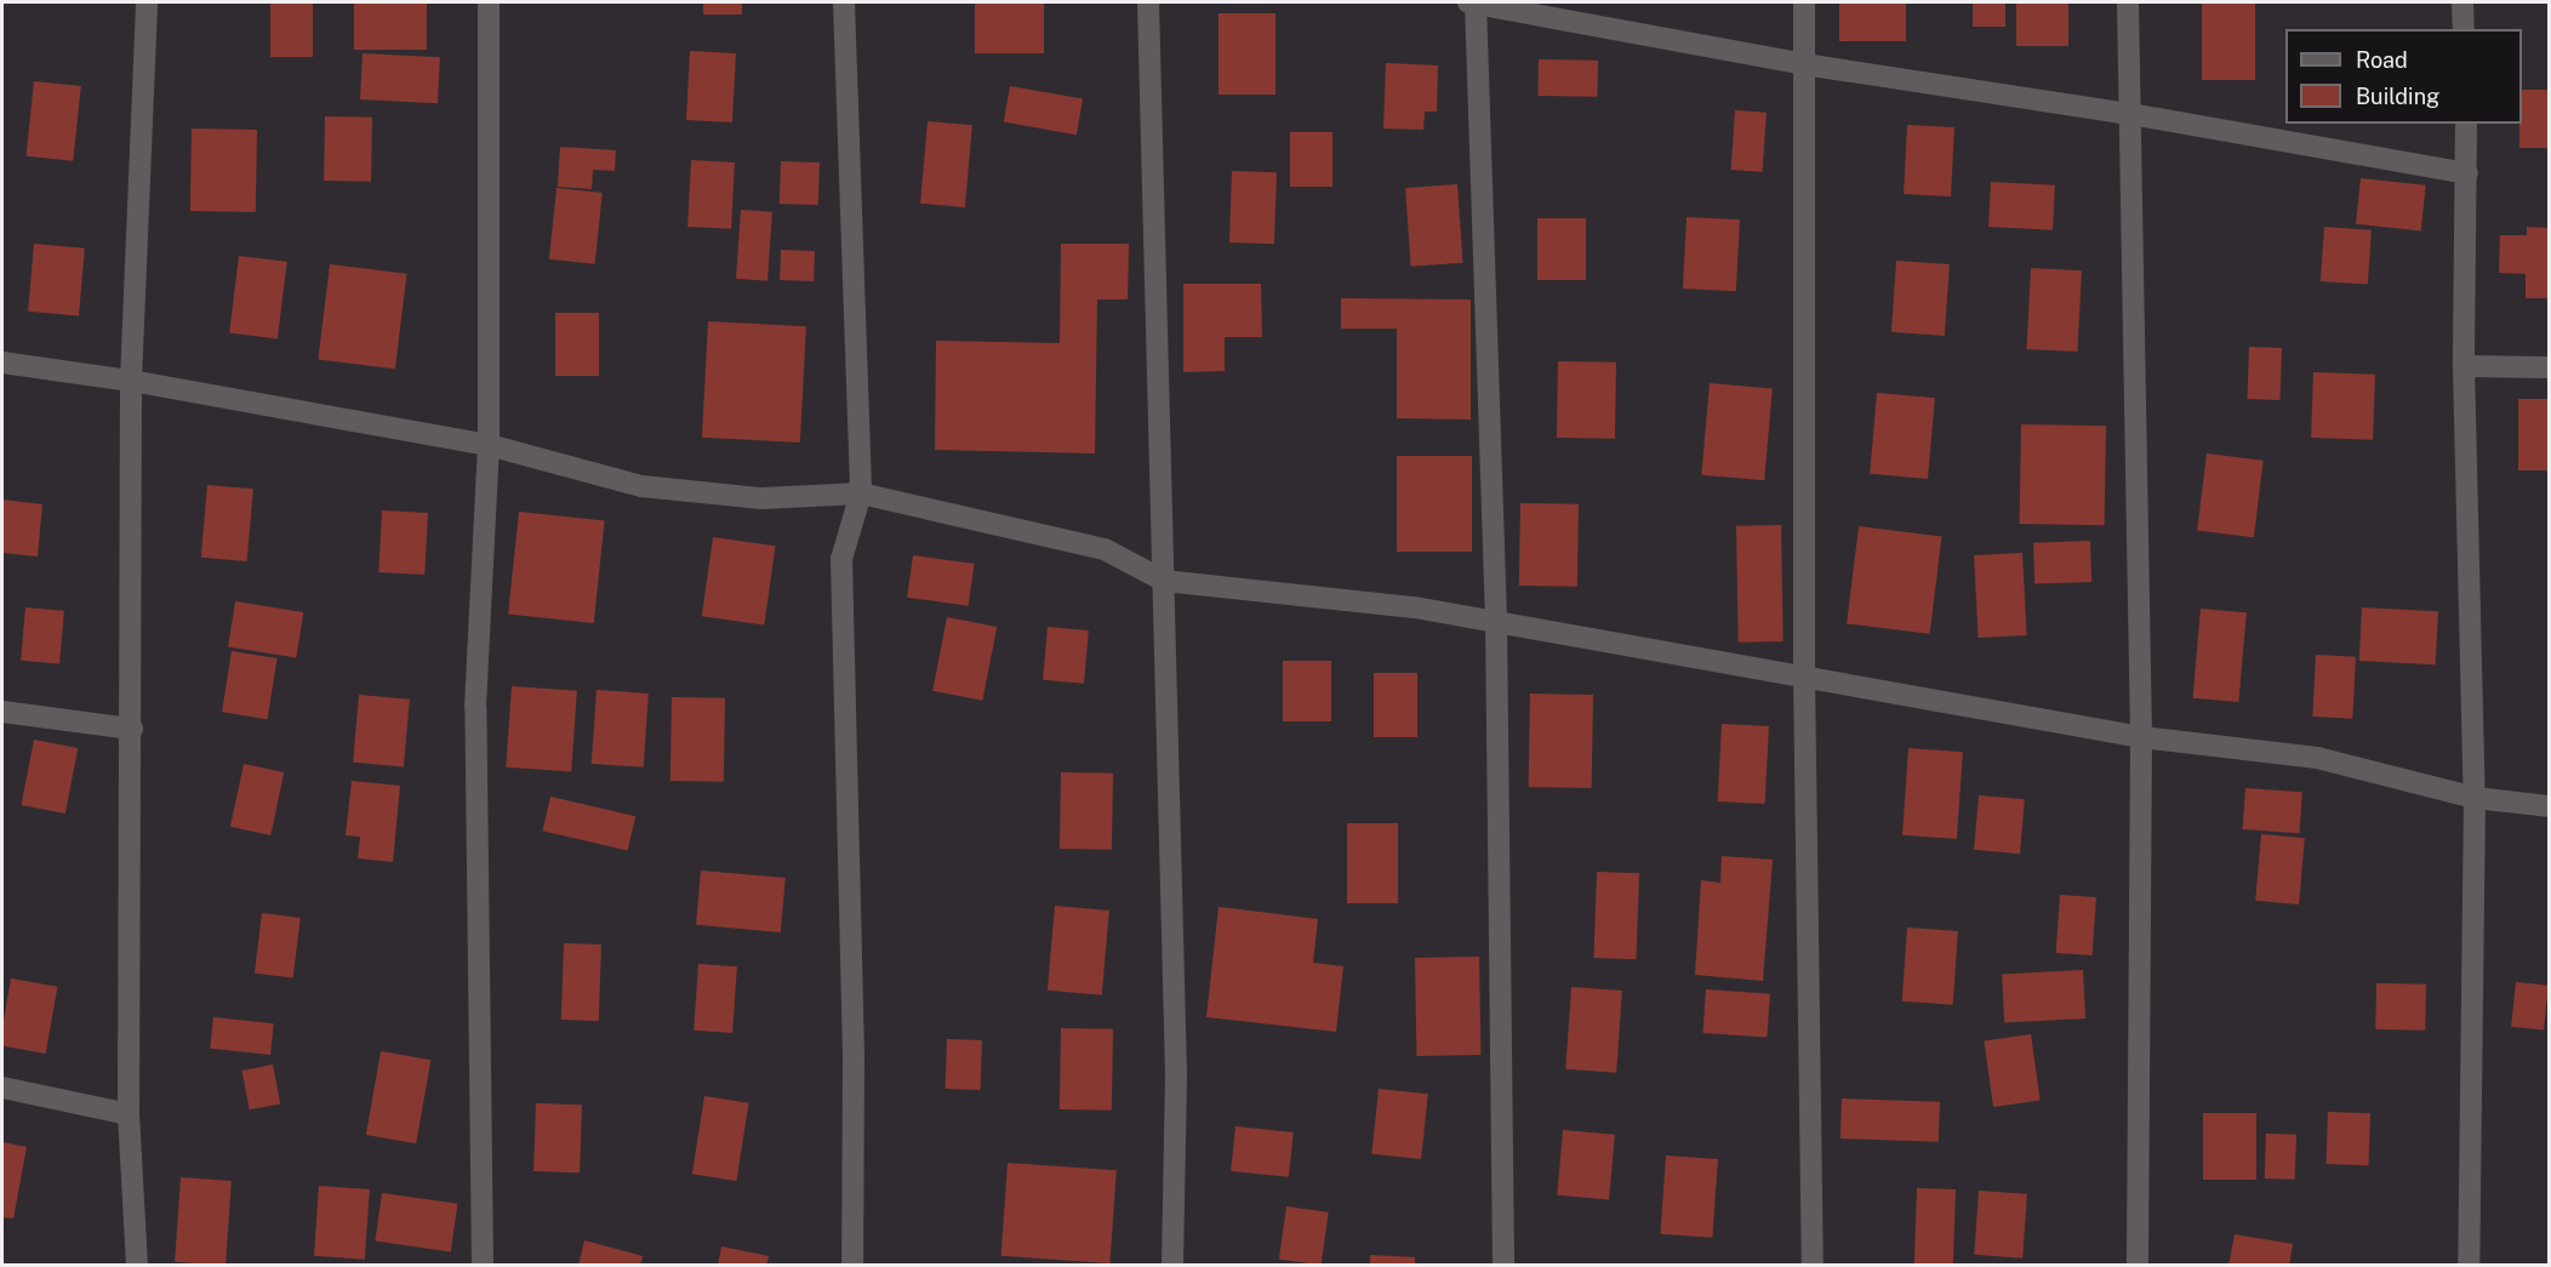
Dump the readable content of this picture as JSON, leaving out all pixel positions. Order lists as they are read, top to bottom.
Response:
{
  "legend": ["Road", "Building"]
}
